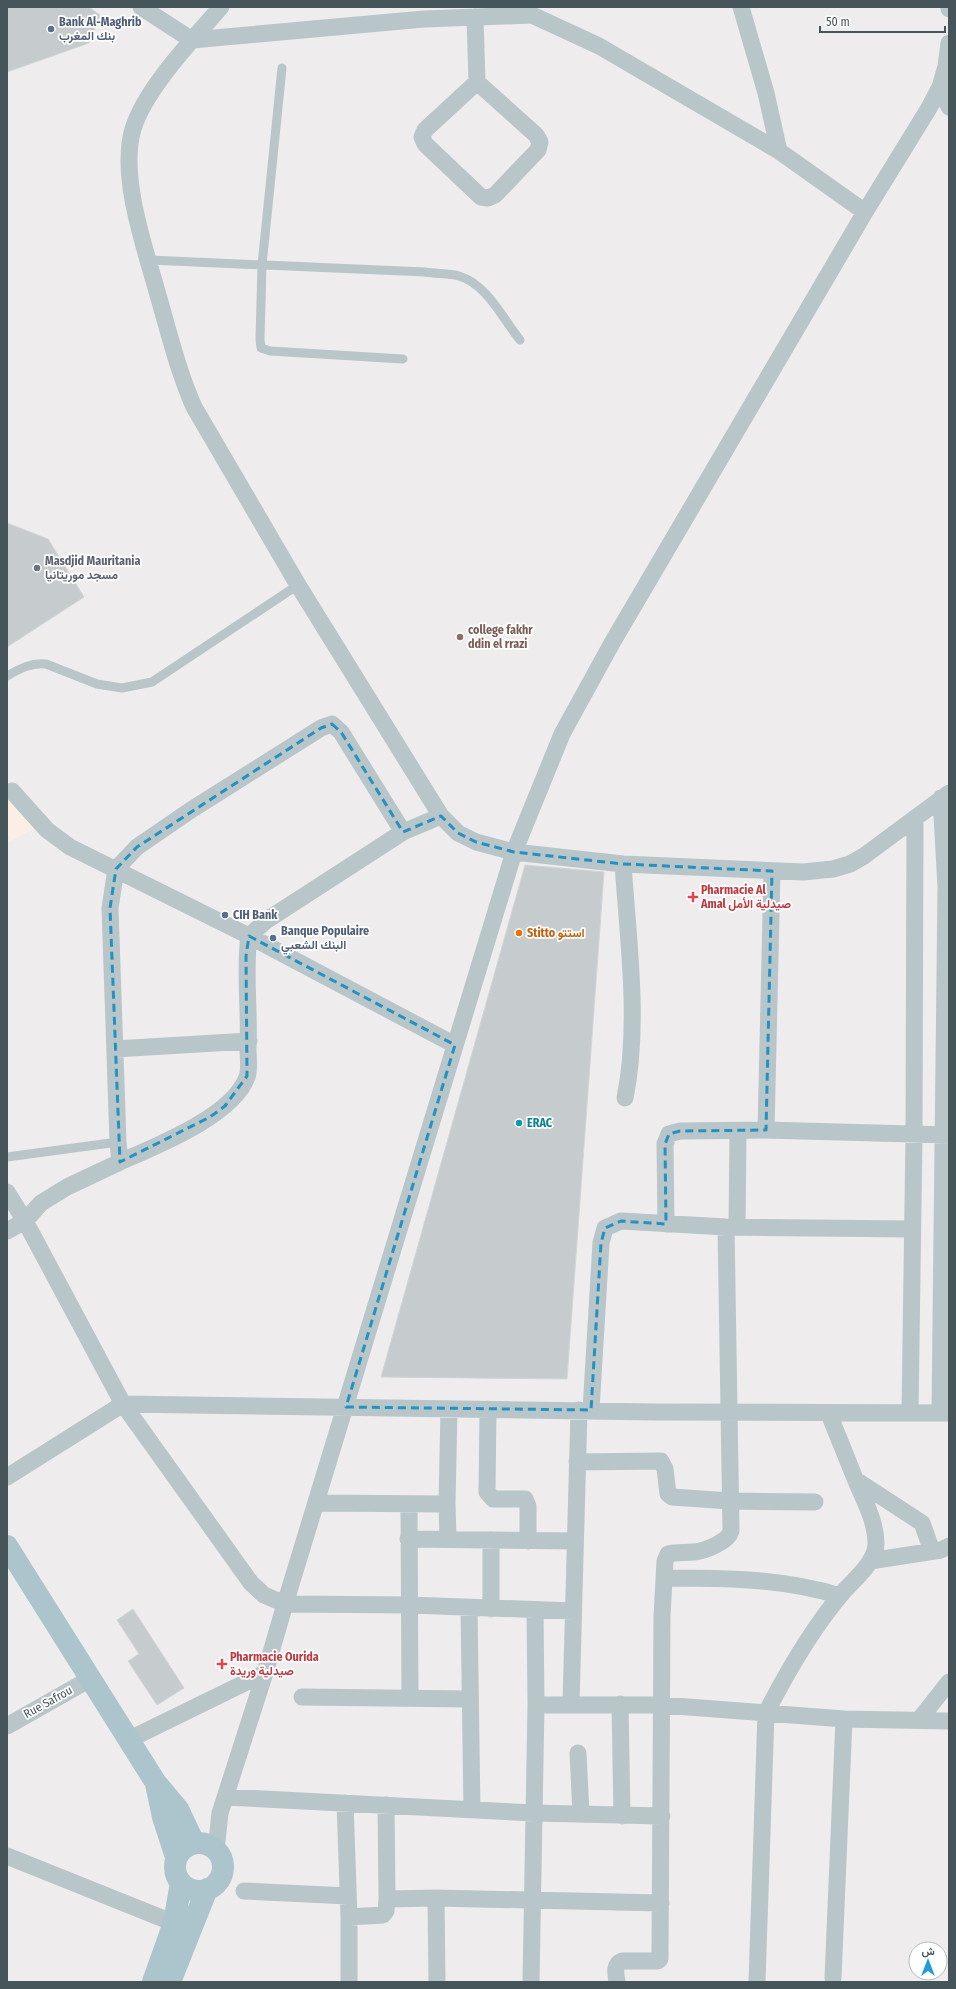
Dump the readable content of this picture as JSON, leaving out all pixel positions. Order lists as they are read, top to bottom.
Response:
{
  "streets": {
    "street": ["Rue Safrou"]
  },
  "places": {
    "other": [
      "Bank Al-Maghrib بنك المغرب",
      "Masdjid Mauritania مسجد موريتانيا",
      "college fakhr ddin el rrazi",
      "CIH Bank",
      "Stitto استتو",
      "Banque Populaire البنك الشعبي",
      "ERAC"
    ],
    "health": ["Pharmacie Al Amal صيدلية الأمل", "Pharmacie Ourida صيدلية وريدة"]
  },
  "scale_bar": "50 m",
  "north": "top"
}
